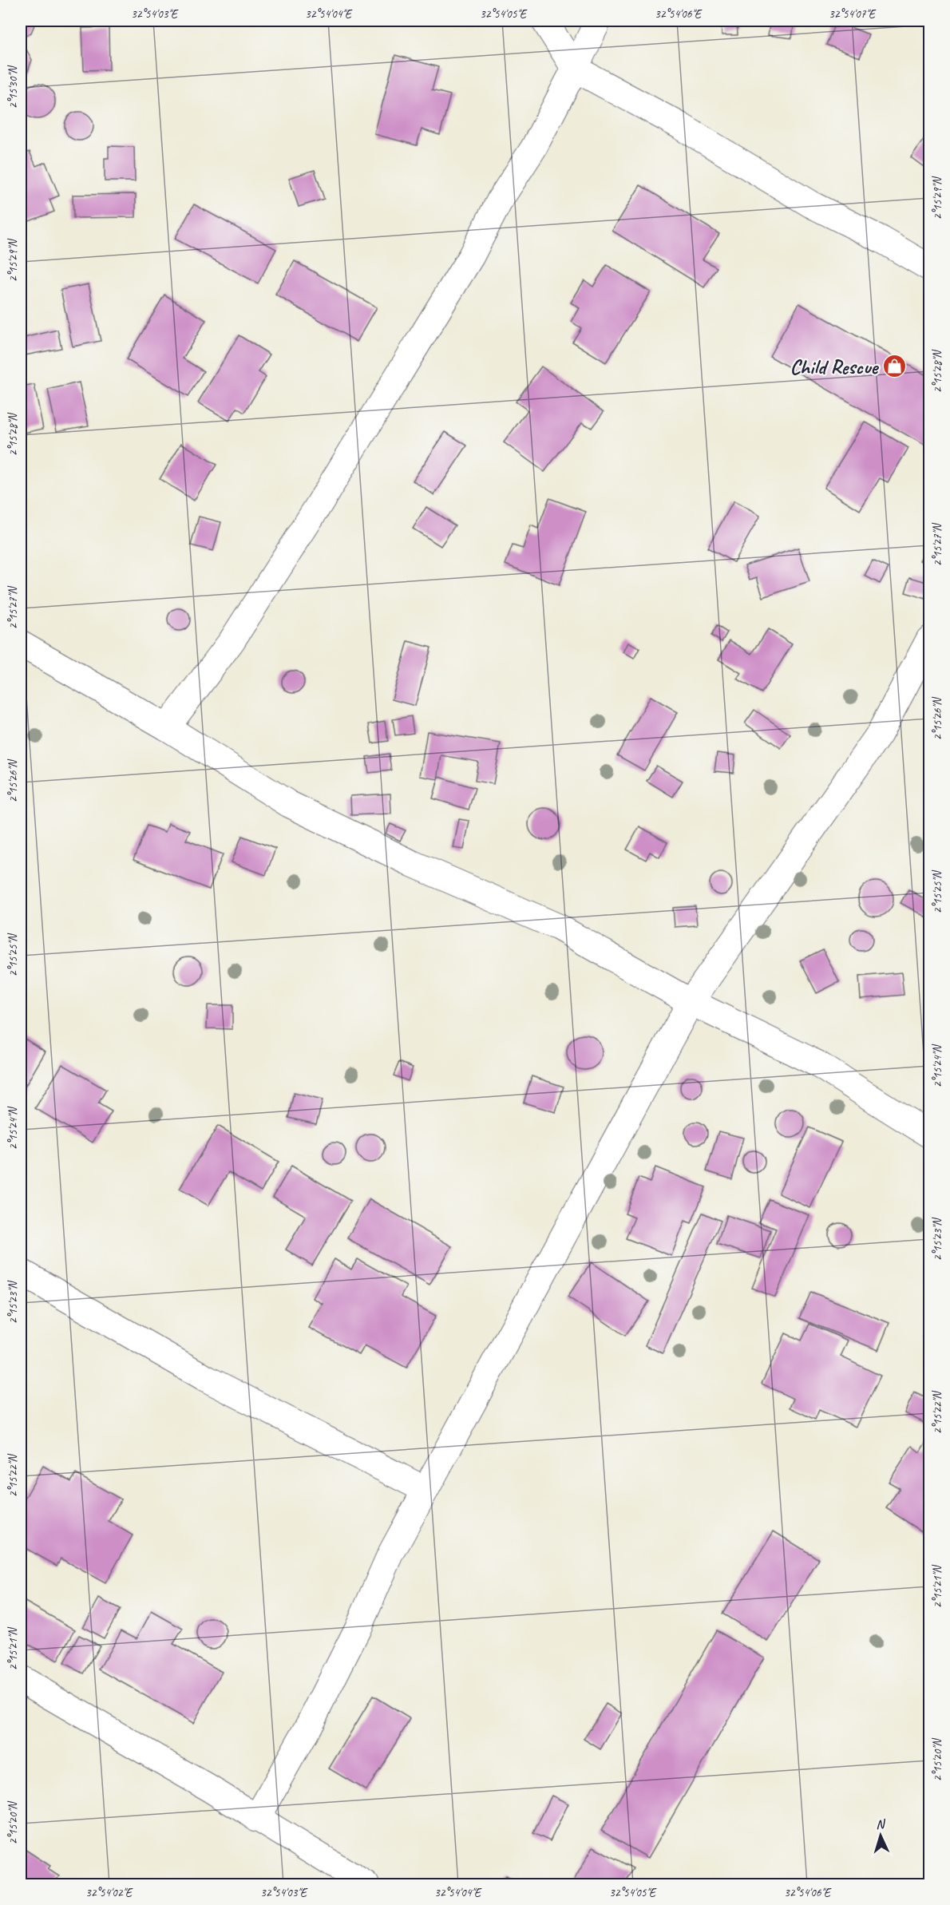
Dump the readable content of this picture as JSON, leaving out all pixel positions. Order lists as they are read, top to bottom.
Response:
{
  "places": {
    "shop": ["Child Rescue"]
  },
  "north": "top",
  "coordinates": [
    "32°54'03\"E",
    "32°54'04\"E",
    "32°54'05\"E",
    "32°54'06\"E",
    "32°54'07\"E",
    "2°15'30\"N",
    "2°15'29\"N",
    "2°15'28\"N",
    "2°15'27\"N",
    "2°15'26\"N",
    "2°15'25\"N",
    "2°15'24\"N",
    "2°15'23\"N",
    "2°15'22\"N",
    "2°15'21\"N",
    "2°15'20\"N",
    "32°54'02\"E"
  ]
}
